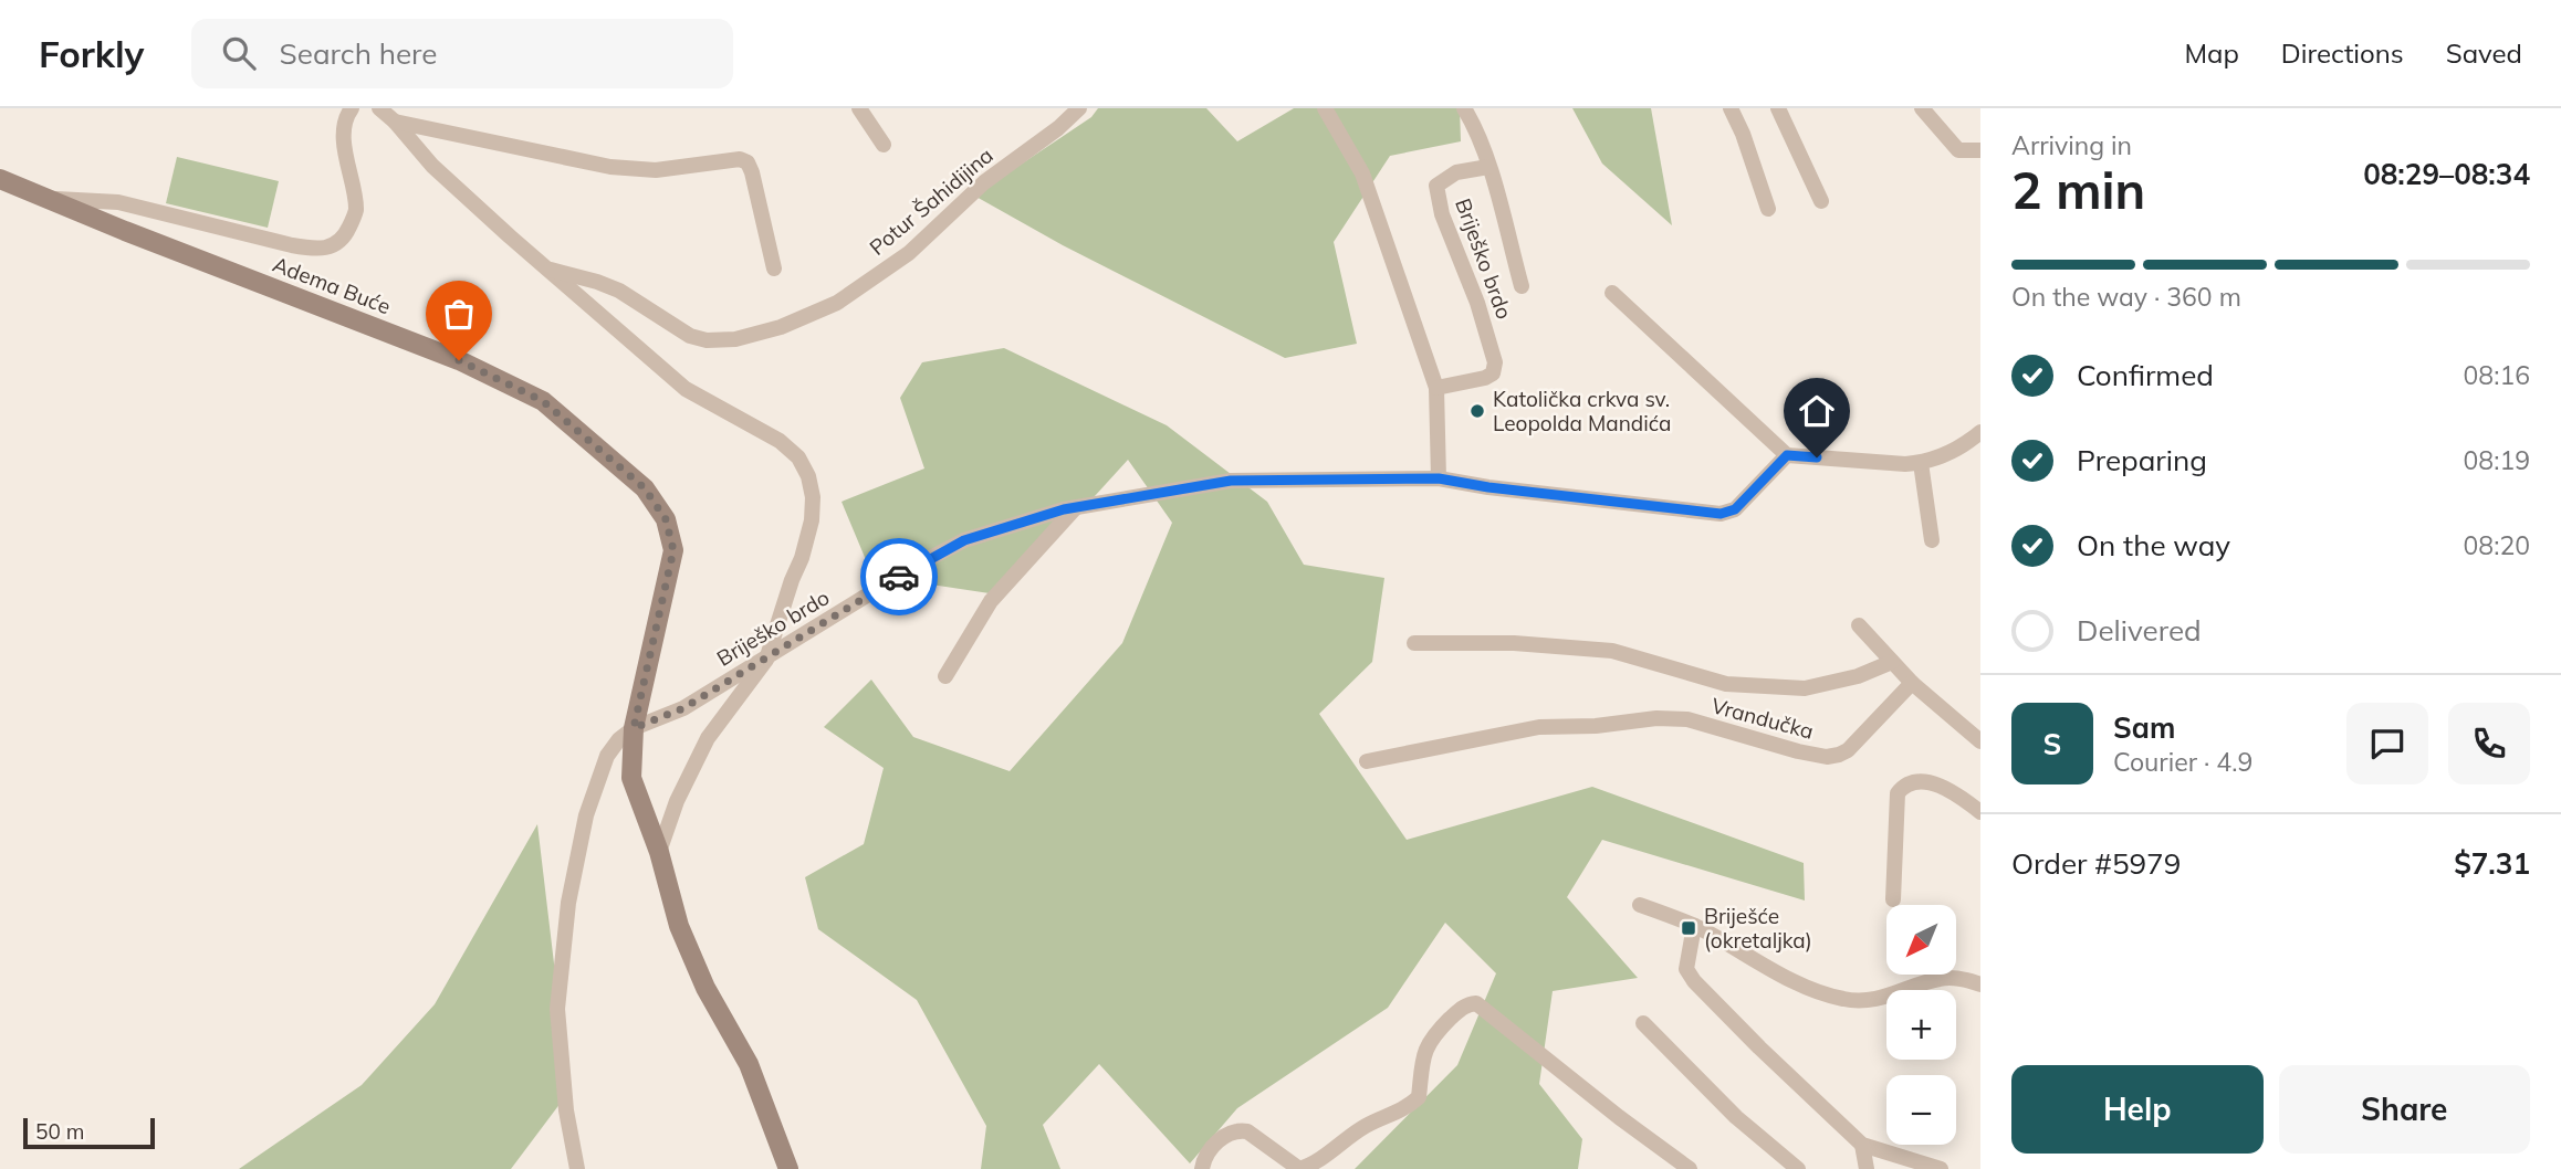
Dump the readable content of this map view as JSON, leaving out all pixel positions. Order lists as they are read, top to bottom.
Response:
{
  "streets": {
    "street": [
      "Potur Šahidijina",
      "Briješko brdo",
      "Adema Buće",
      "Vrandučka"
    ]
  },
  "crossings": [
    ["Potur Šahidijina", "Briješko brdo"],
    ["Briješko brdo", "Adema Buće"]
  ],
  "places": {
    "other": ["Katolička crkva sv. Leopolda Mandića"],
    "transit": ["Briješće (okretaljka)"]
  },
  "scale_bar": "50 m",
  "north": "bottom left",
  "page": {
    "header": "Forkly",
    "search": "Search here",
    "nav": ["Map", "Directions", "Saved"],
    "heading": ["2 min", "Arriving in", "08:29–08:34"],
    "panel": [
      "Sam",
      "Courier · 4.9",
      "Order #5979",
      "$7.31"
    ],
    "bar": "On the way · 360 m",
    "list": [
      ["Confirmed", "08:16"],
      ["Preparing", "08:19"],
      ["On the way", "08:20"],
      "Delivered"
    ],
    "round": "S",
    "map_buttons": ["+", "−"],
    "buttons": ["Help", "Share"],
    "scale": "50 m"
  }
}
